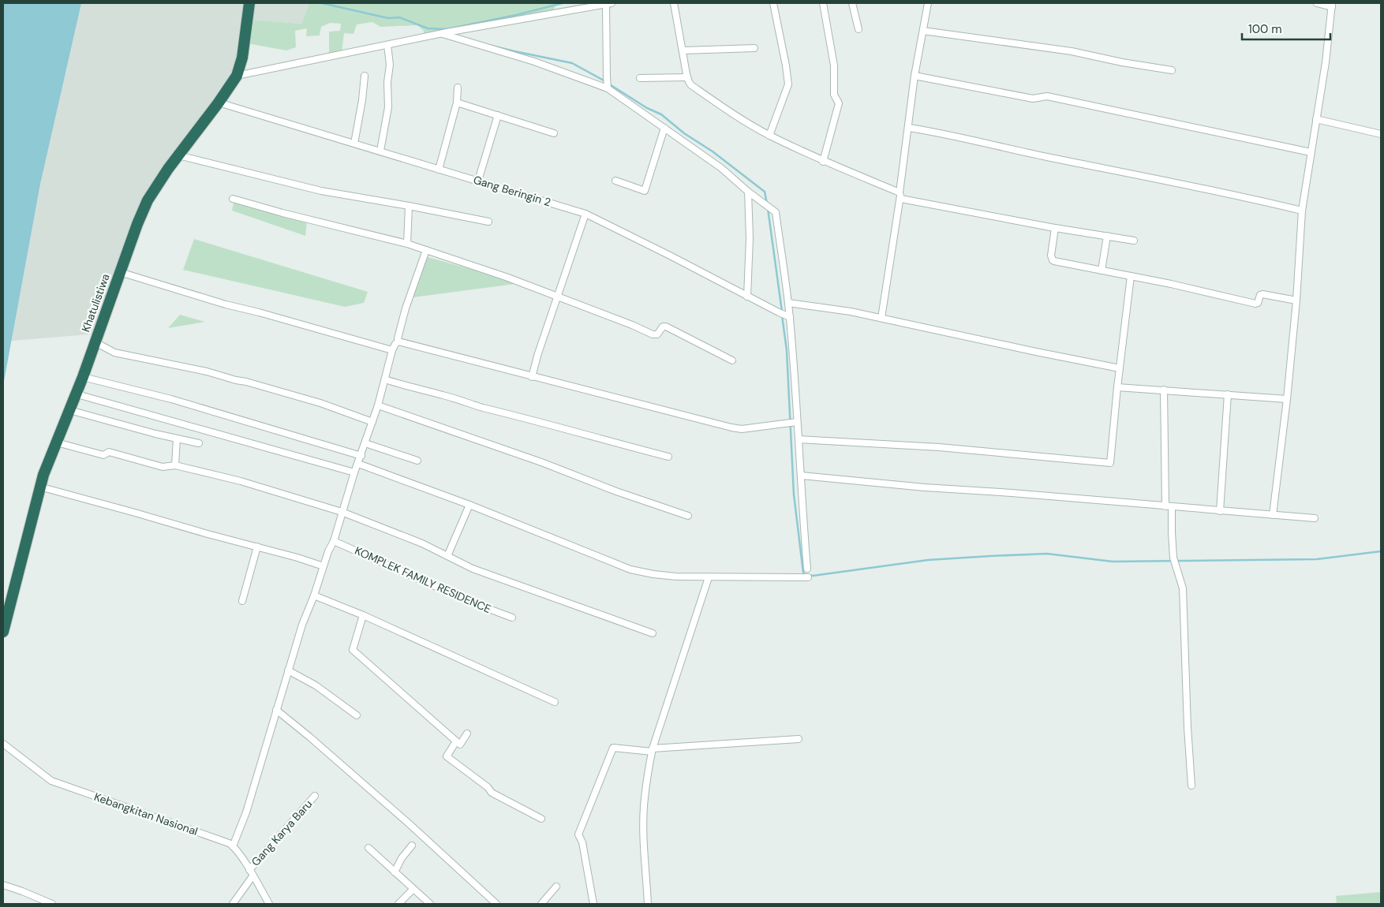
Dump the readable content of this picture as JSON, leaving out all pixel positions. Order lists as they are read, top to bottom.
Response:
{
  "streets": {
    "highway": ["Khatulistiwa"],
    "street": [
      "Gang Beringin 2",
      "KOMPLEK FAMILY RESIDENCE",
      "Kebangkitan Nasional",
      "Gang Karya Baru"
    ]
  },
  "crossings": [
    ["Gang Beringin 2", "Khatulistiwa"]
  ],
  "scale_bar": "100 m"
}
